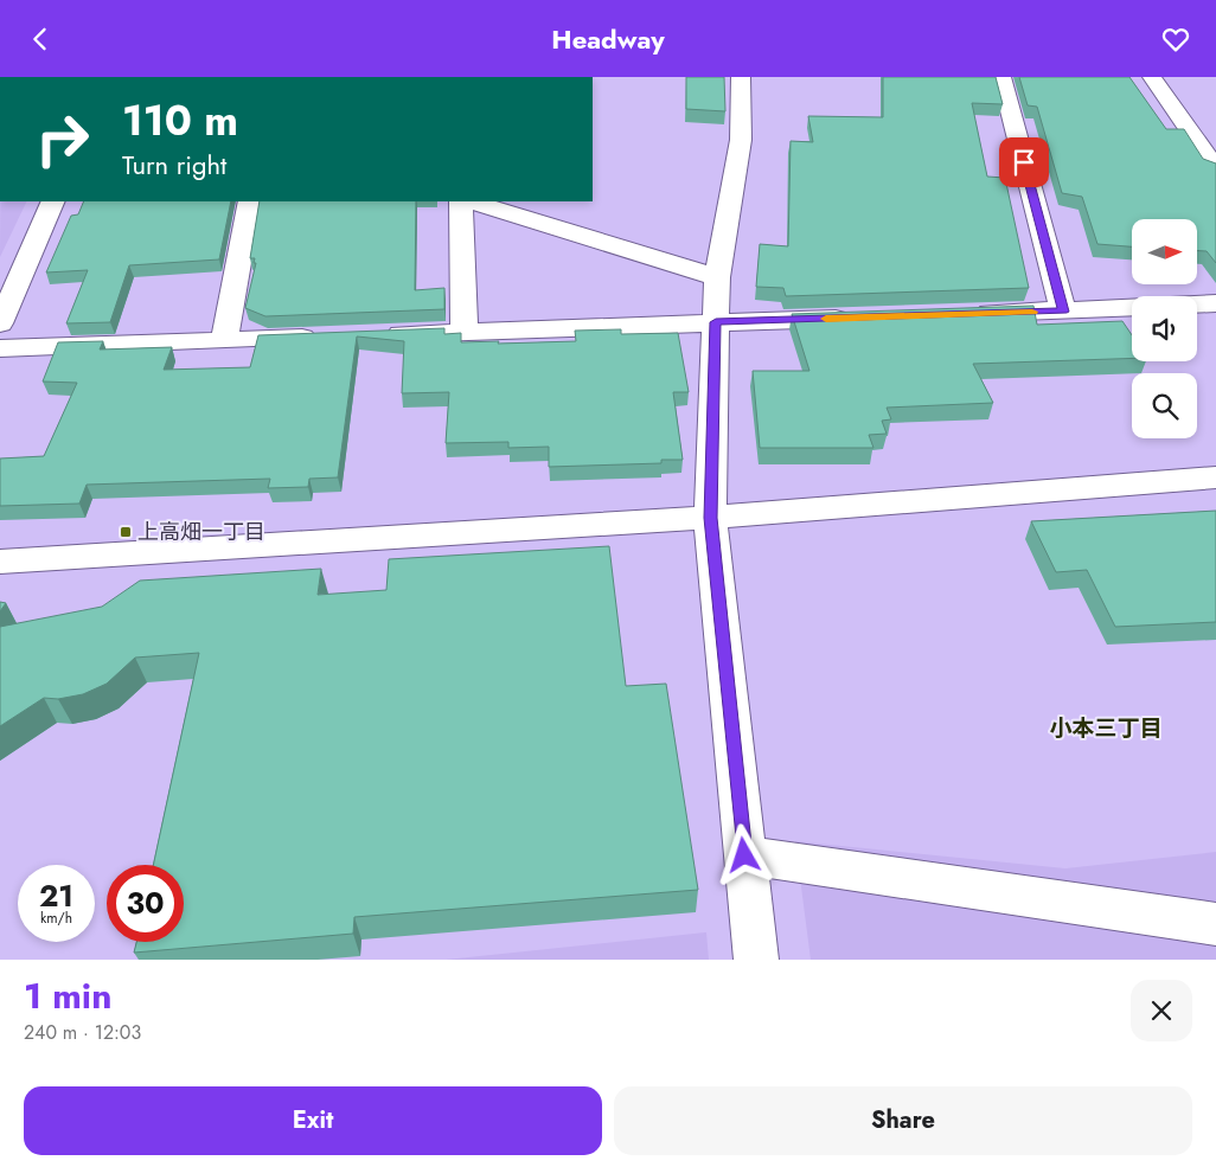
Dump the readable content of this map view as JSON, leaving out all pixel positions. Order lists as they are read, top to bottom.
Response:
{
  "districts": ["小本三丁目"],
  "places": {
    "transit": ["上高畑一丁目"]
  },
  "north": "right",
  "page": {
    "header": "Headway",
    "turn": ["110 m", "Turn right"],
    "speed": "21 km/h",
    "limit": "30",
    "heading": ["1 min", "240 m · 12:03"],
    "buttons": ["Exit", "Share"]
  }
}
